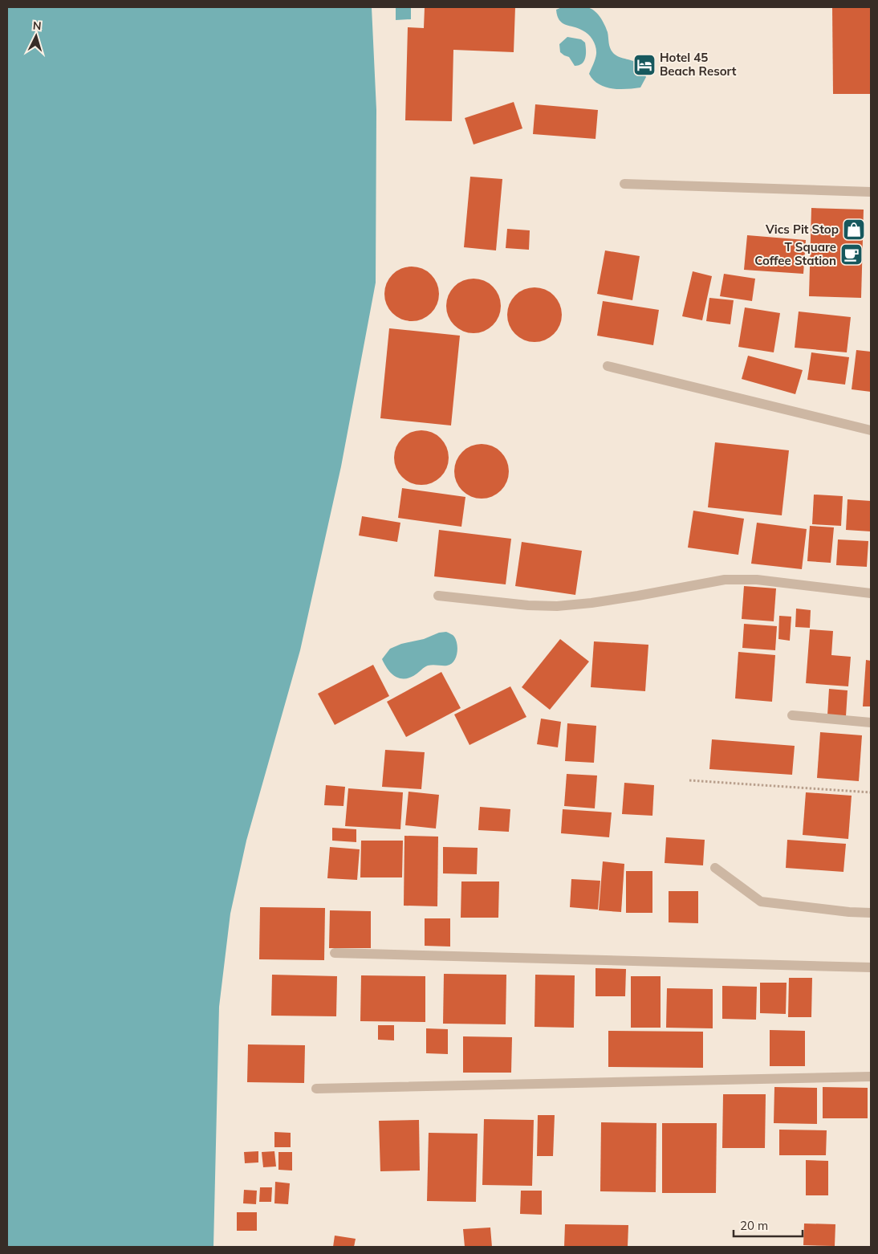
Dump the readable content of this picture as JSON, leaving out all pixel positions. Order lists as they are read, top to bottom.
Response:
{
  "places": {
    "hotel": ["Hotel 45 Beach Resort"],
    "shop": ["Vics Pit Stop"],
    "cafe": ["T Square Coffee Station"]
  },
  "scale_bar": "20 m",
  "north": "top"
}
